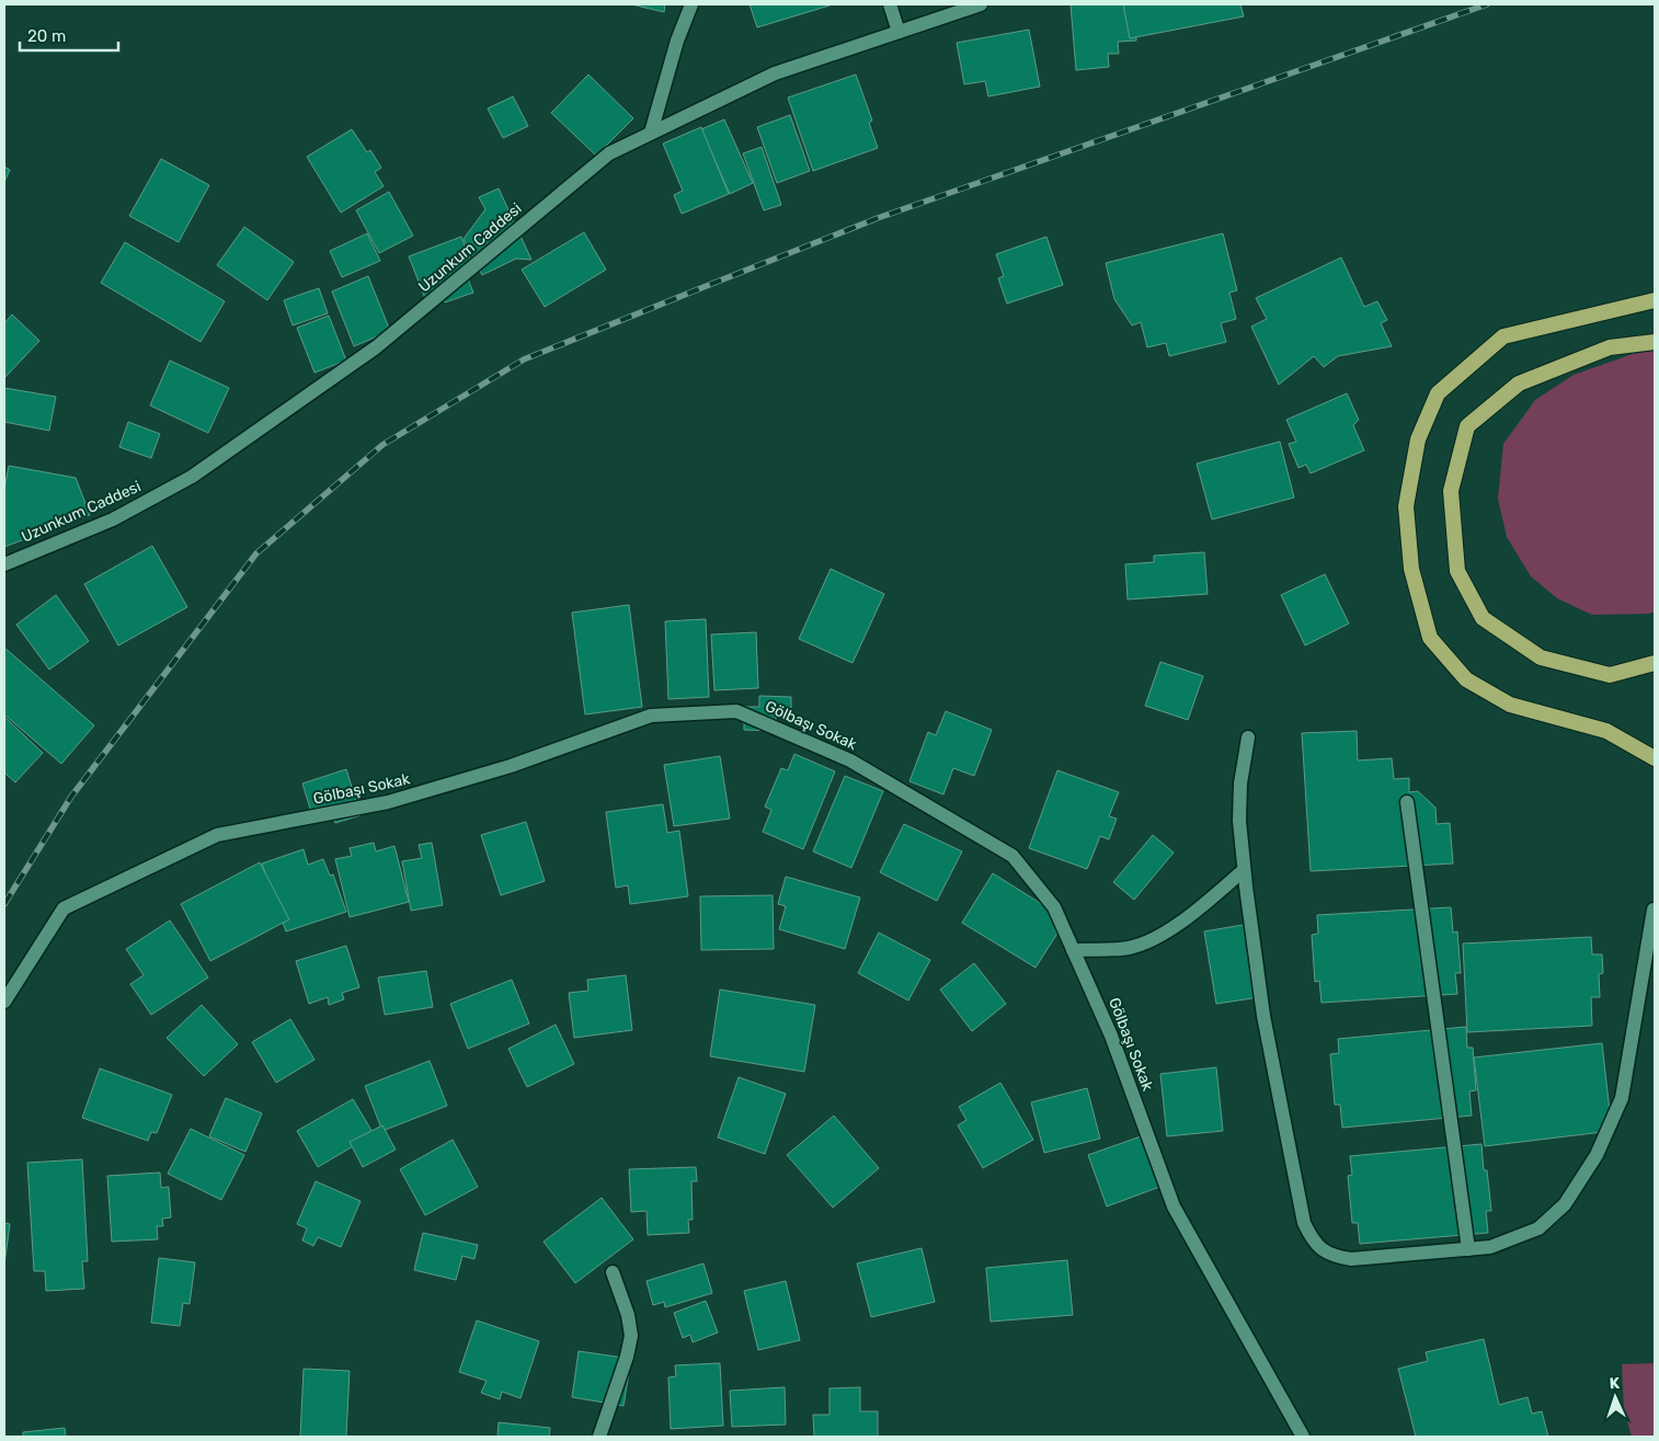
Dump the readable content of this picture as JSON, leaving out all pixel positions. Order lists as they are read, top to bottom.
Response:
{
  "streets": {
    "street": ["Uzunkum Caddesi", "Gölbaşı Sokak"]
  },
  "scale_bar": "20 m",
  "north": "top"
}
